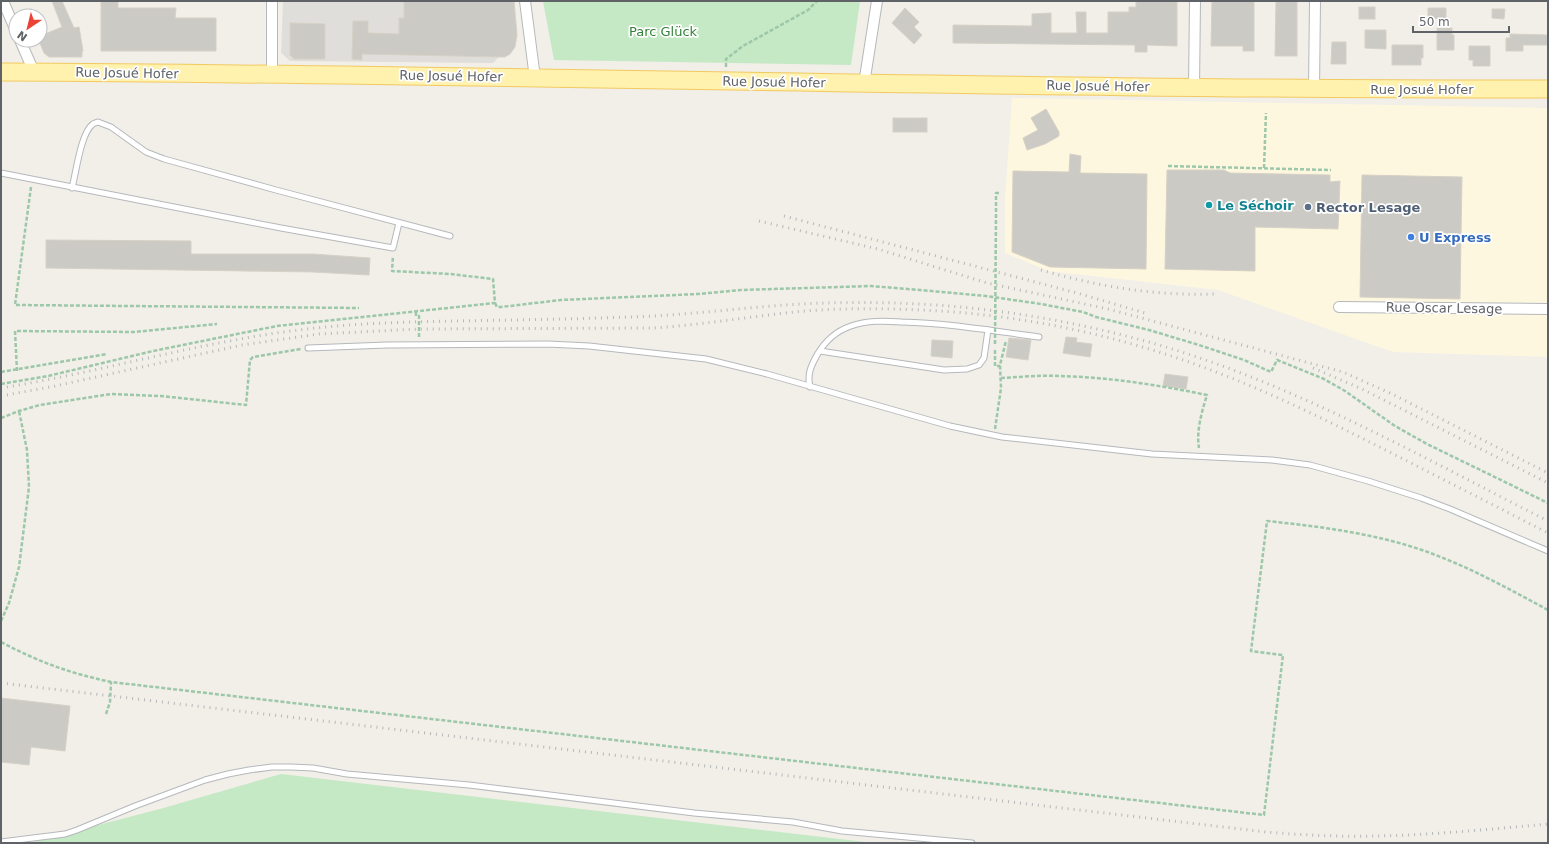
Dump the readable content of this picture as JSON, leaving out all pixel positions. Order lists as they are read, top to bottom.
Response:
{
  "streets": {
    "main road": ["Rue Josué Hofer"],
    "street": ["Rue Oscar Lesage"]
  },
  "parks": ["Parc Glück"],
  "places": ["Le Séchoir", "Rector Lesage", "U Express"],
  "scale_bar": "50 m",
  "north": "bottom left"
}
